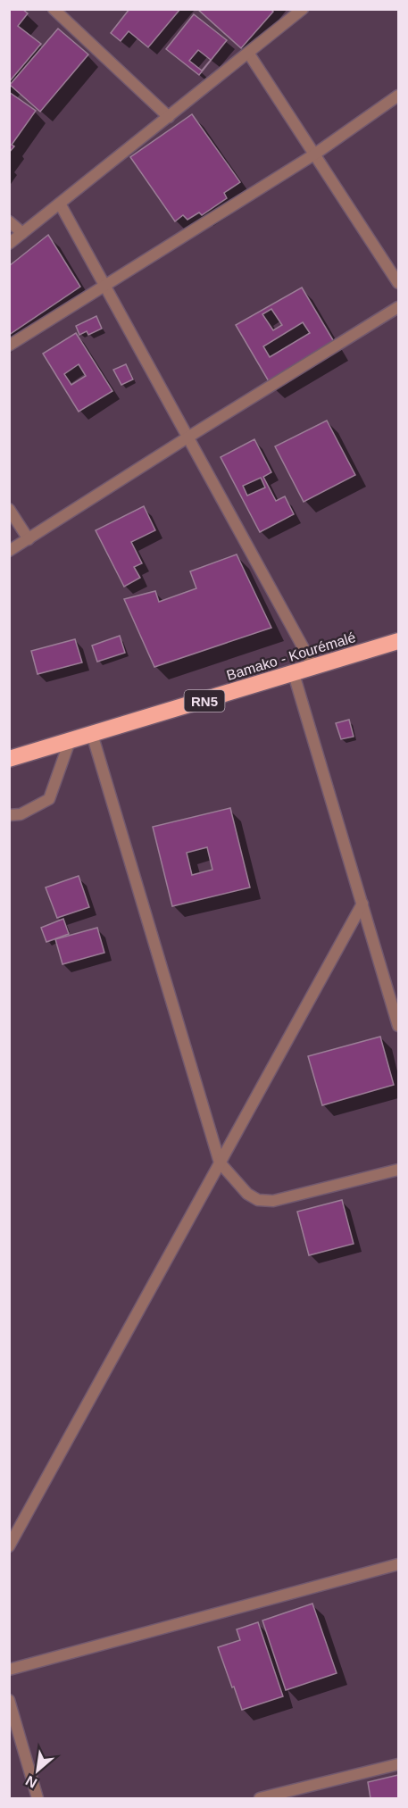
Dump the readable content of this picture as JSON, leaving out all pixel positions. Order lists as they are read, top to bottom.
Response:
{
  "streets": {
    "highway": ["Bamako - Kourémalé", "RN5"]
  },
  "north": "bottom left"
}
